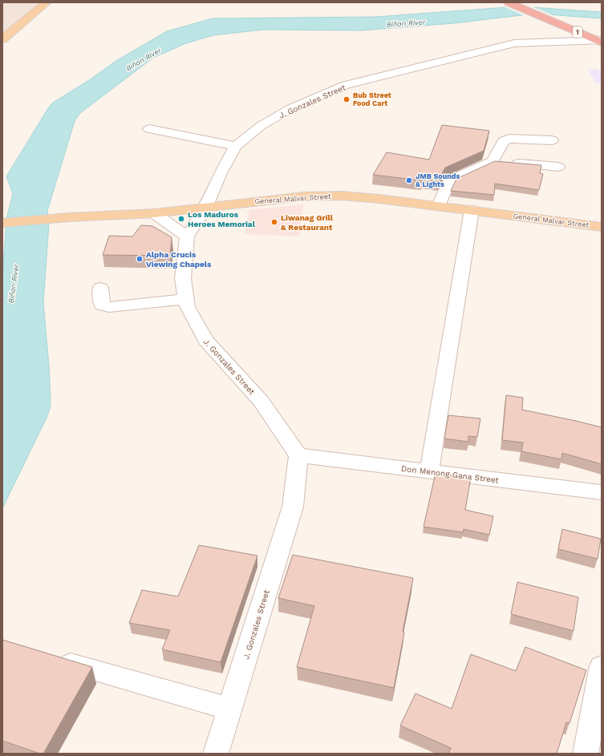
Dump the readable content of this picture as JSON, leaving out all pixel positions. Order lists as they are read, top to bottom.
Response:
{
  "streets": {
    "highway": ["1"],
    "main road": ["General Malvar Street"],
    "street": ["J. Gonzales Street", "Don Menong Gana Street"]
  },
  "crossings": [
    ["1", "J. Gonzales Street"],
    ["J. Gonzales Street", "General Malvar Street"],
    ["J. Gonzales Street", "Don Menong Gana Street"]
  ],
  "water": ["Biñan River"],
  "places": [
    "Bub Street Food Cart",
    "JMB Sounds & Lights",
    "Los Maduros Heroes Memorial",
    "Liwanag Grill & Restaurant",
    "Alpha Crucis Viewing Chapels"
  ]
}
